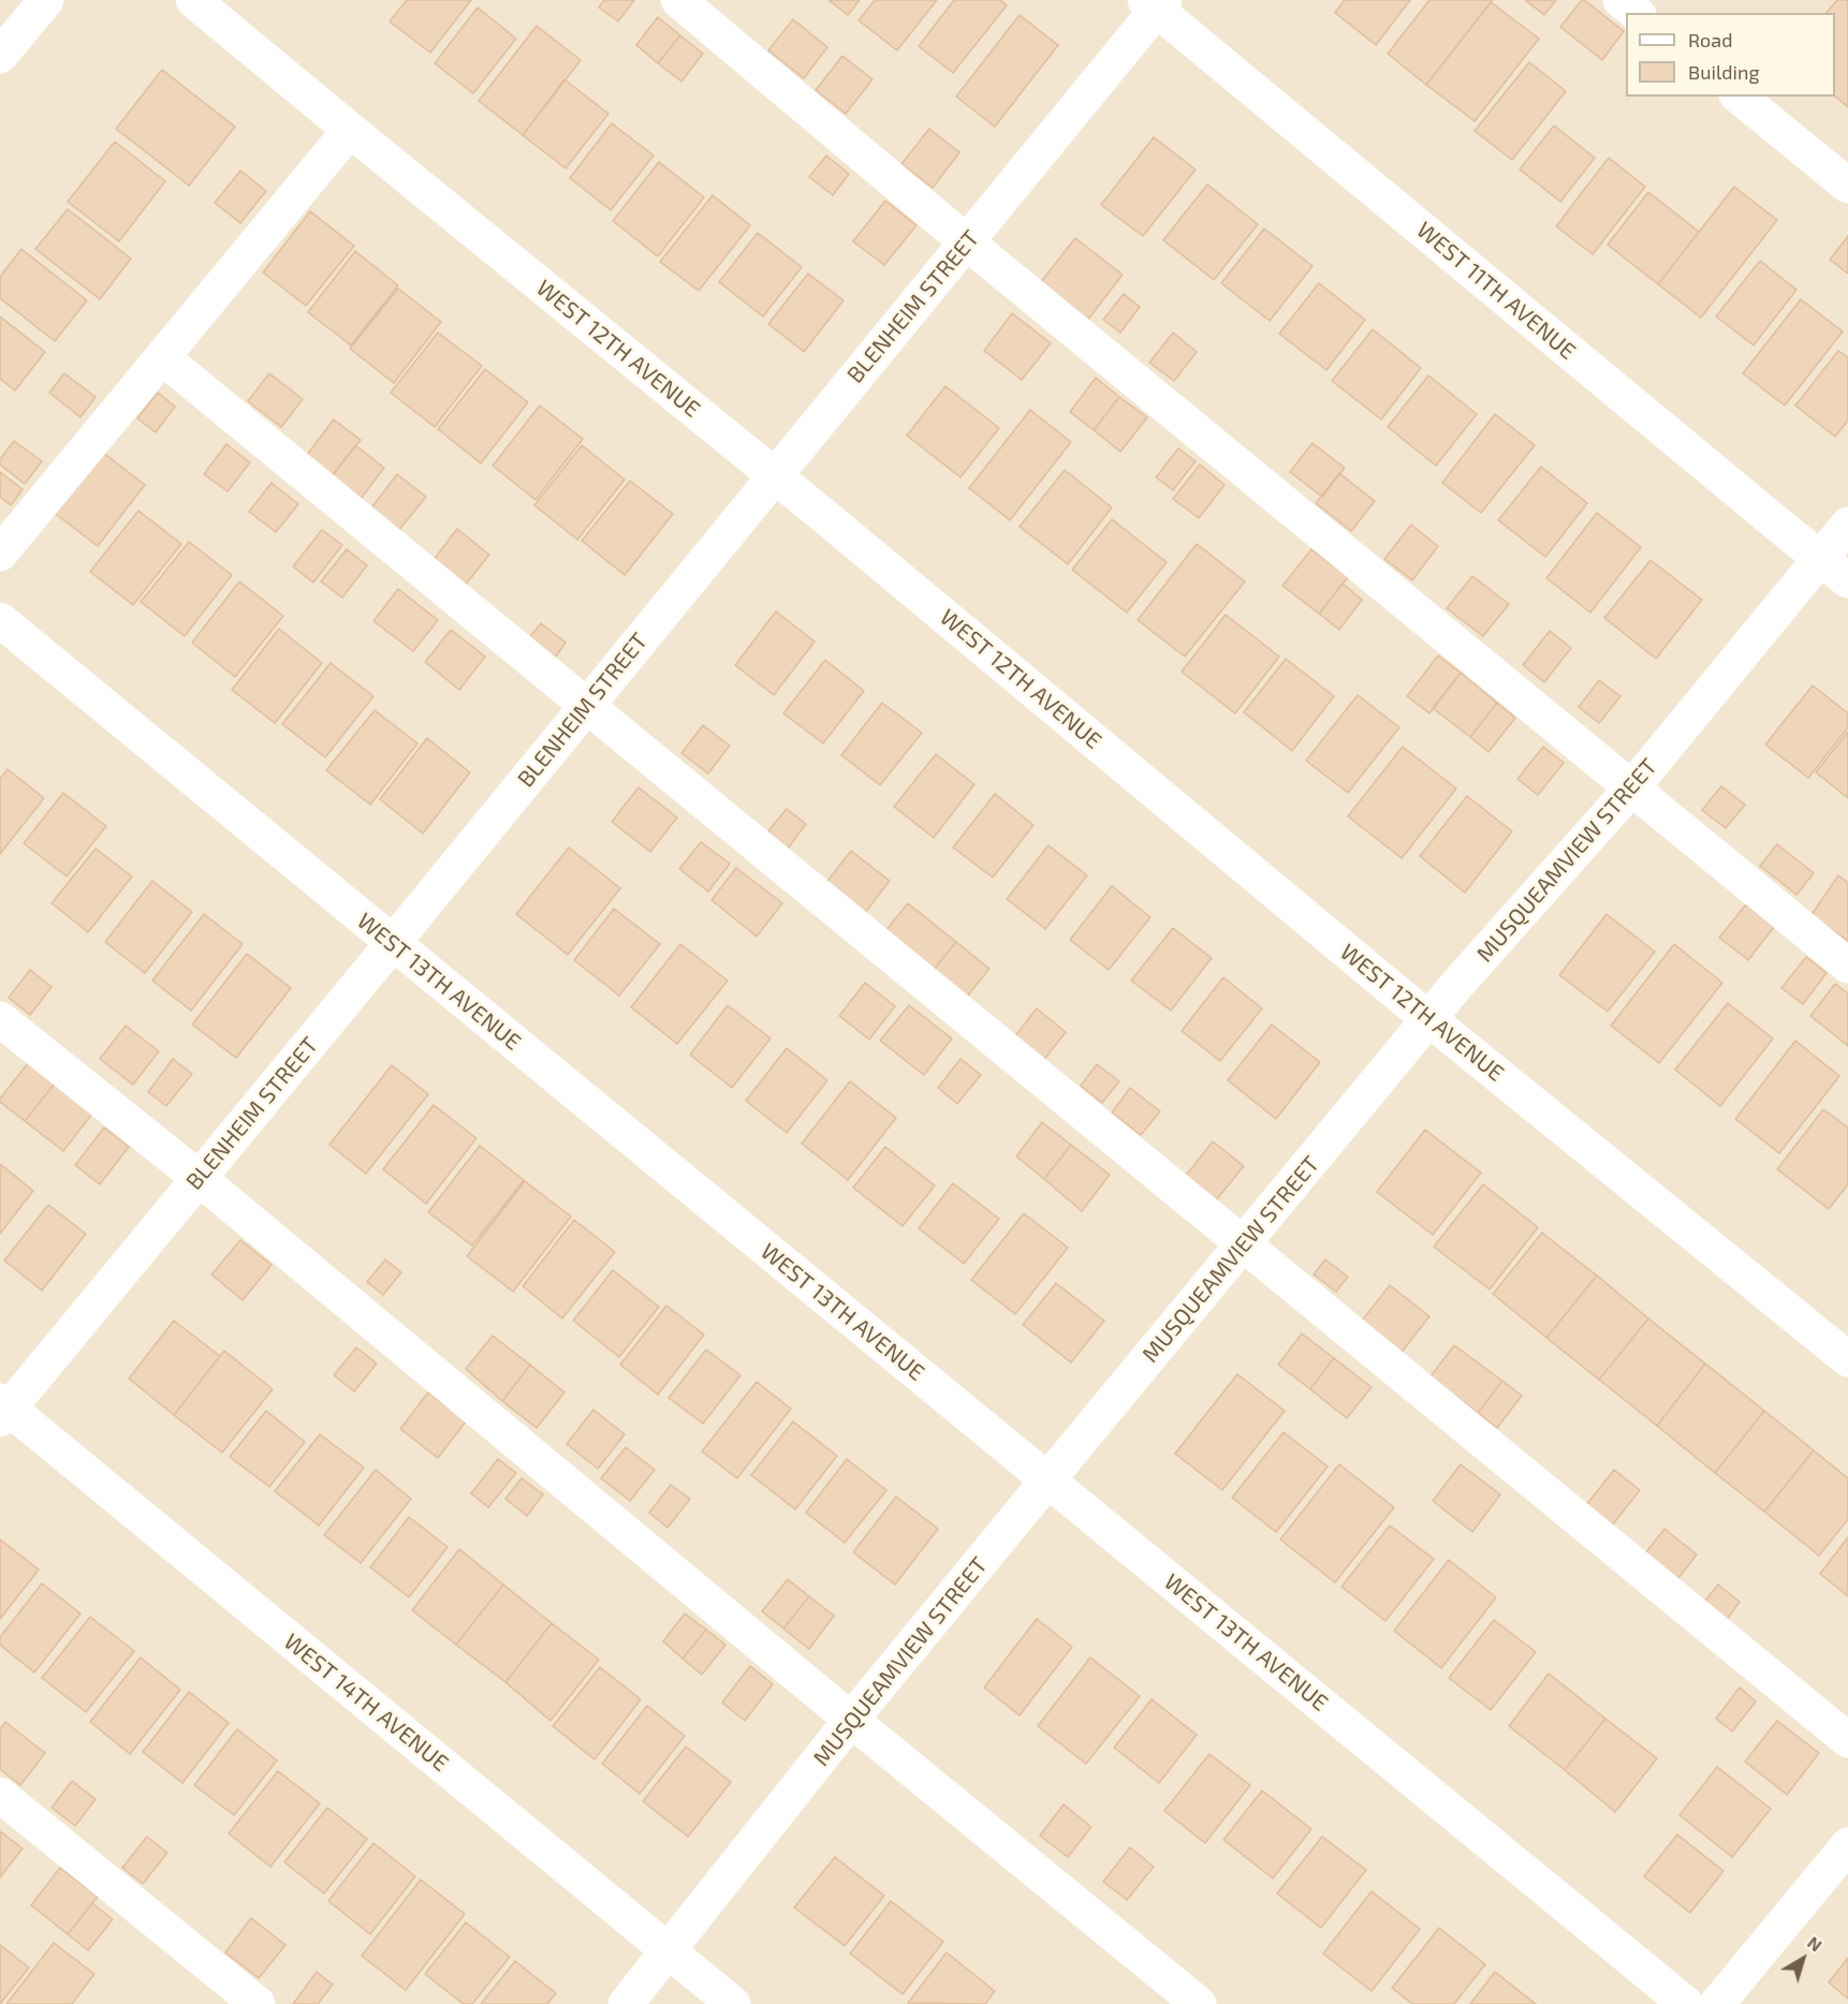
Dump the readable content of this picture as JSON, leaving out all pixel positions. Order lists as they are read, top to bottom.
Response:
{
  "streets": {
    "street": [
      "WEST 11TH AVENUE",
      "BLENHEIM STREET",
      "WEST 12TH AVENUE",
      "MUSQUEAMVIEW STREET",
      "WEST 13TH AVENUE",
      "WEST 14TH AVENUE"
    ]
  },
  "crossings": [
    ["WEST 11TH AVENUE", "BLENHEIM STREET"],
    ["WEST 11TH AVENUE", "MUSQUEAMVIEW STREET"],
    ["BLENHEIM STREET", "WEST 12TH AVENUE"],
    ["BLENHEIM STREET", "WEST 13TH AVENUE"],
    ["BLENHEIM STREET", "WEST 14TH AVENUE"],
    ["WEST 12TH AVENUE", "MUSQUEAMVIEW STREET"],
    ["MUSQUEAMVIEW STREET", "WEST 13TH AVENUE"],
    ["MUSQUEAMVIEW STREET", "WEST 14TH AVENUE"]
  ],
  "legend": ["Road", "Building"],
  "north": "top right"
}
